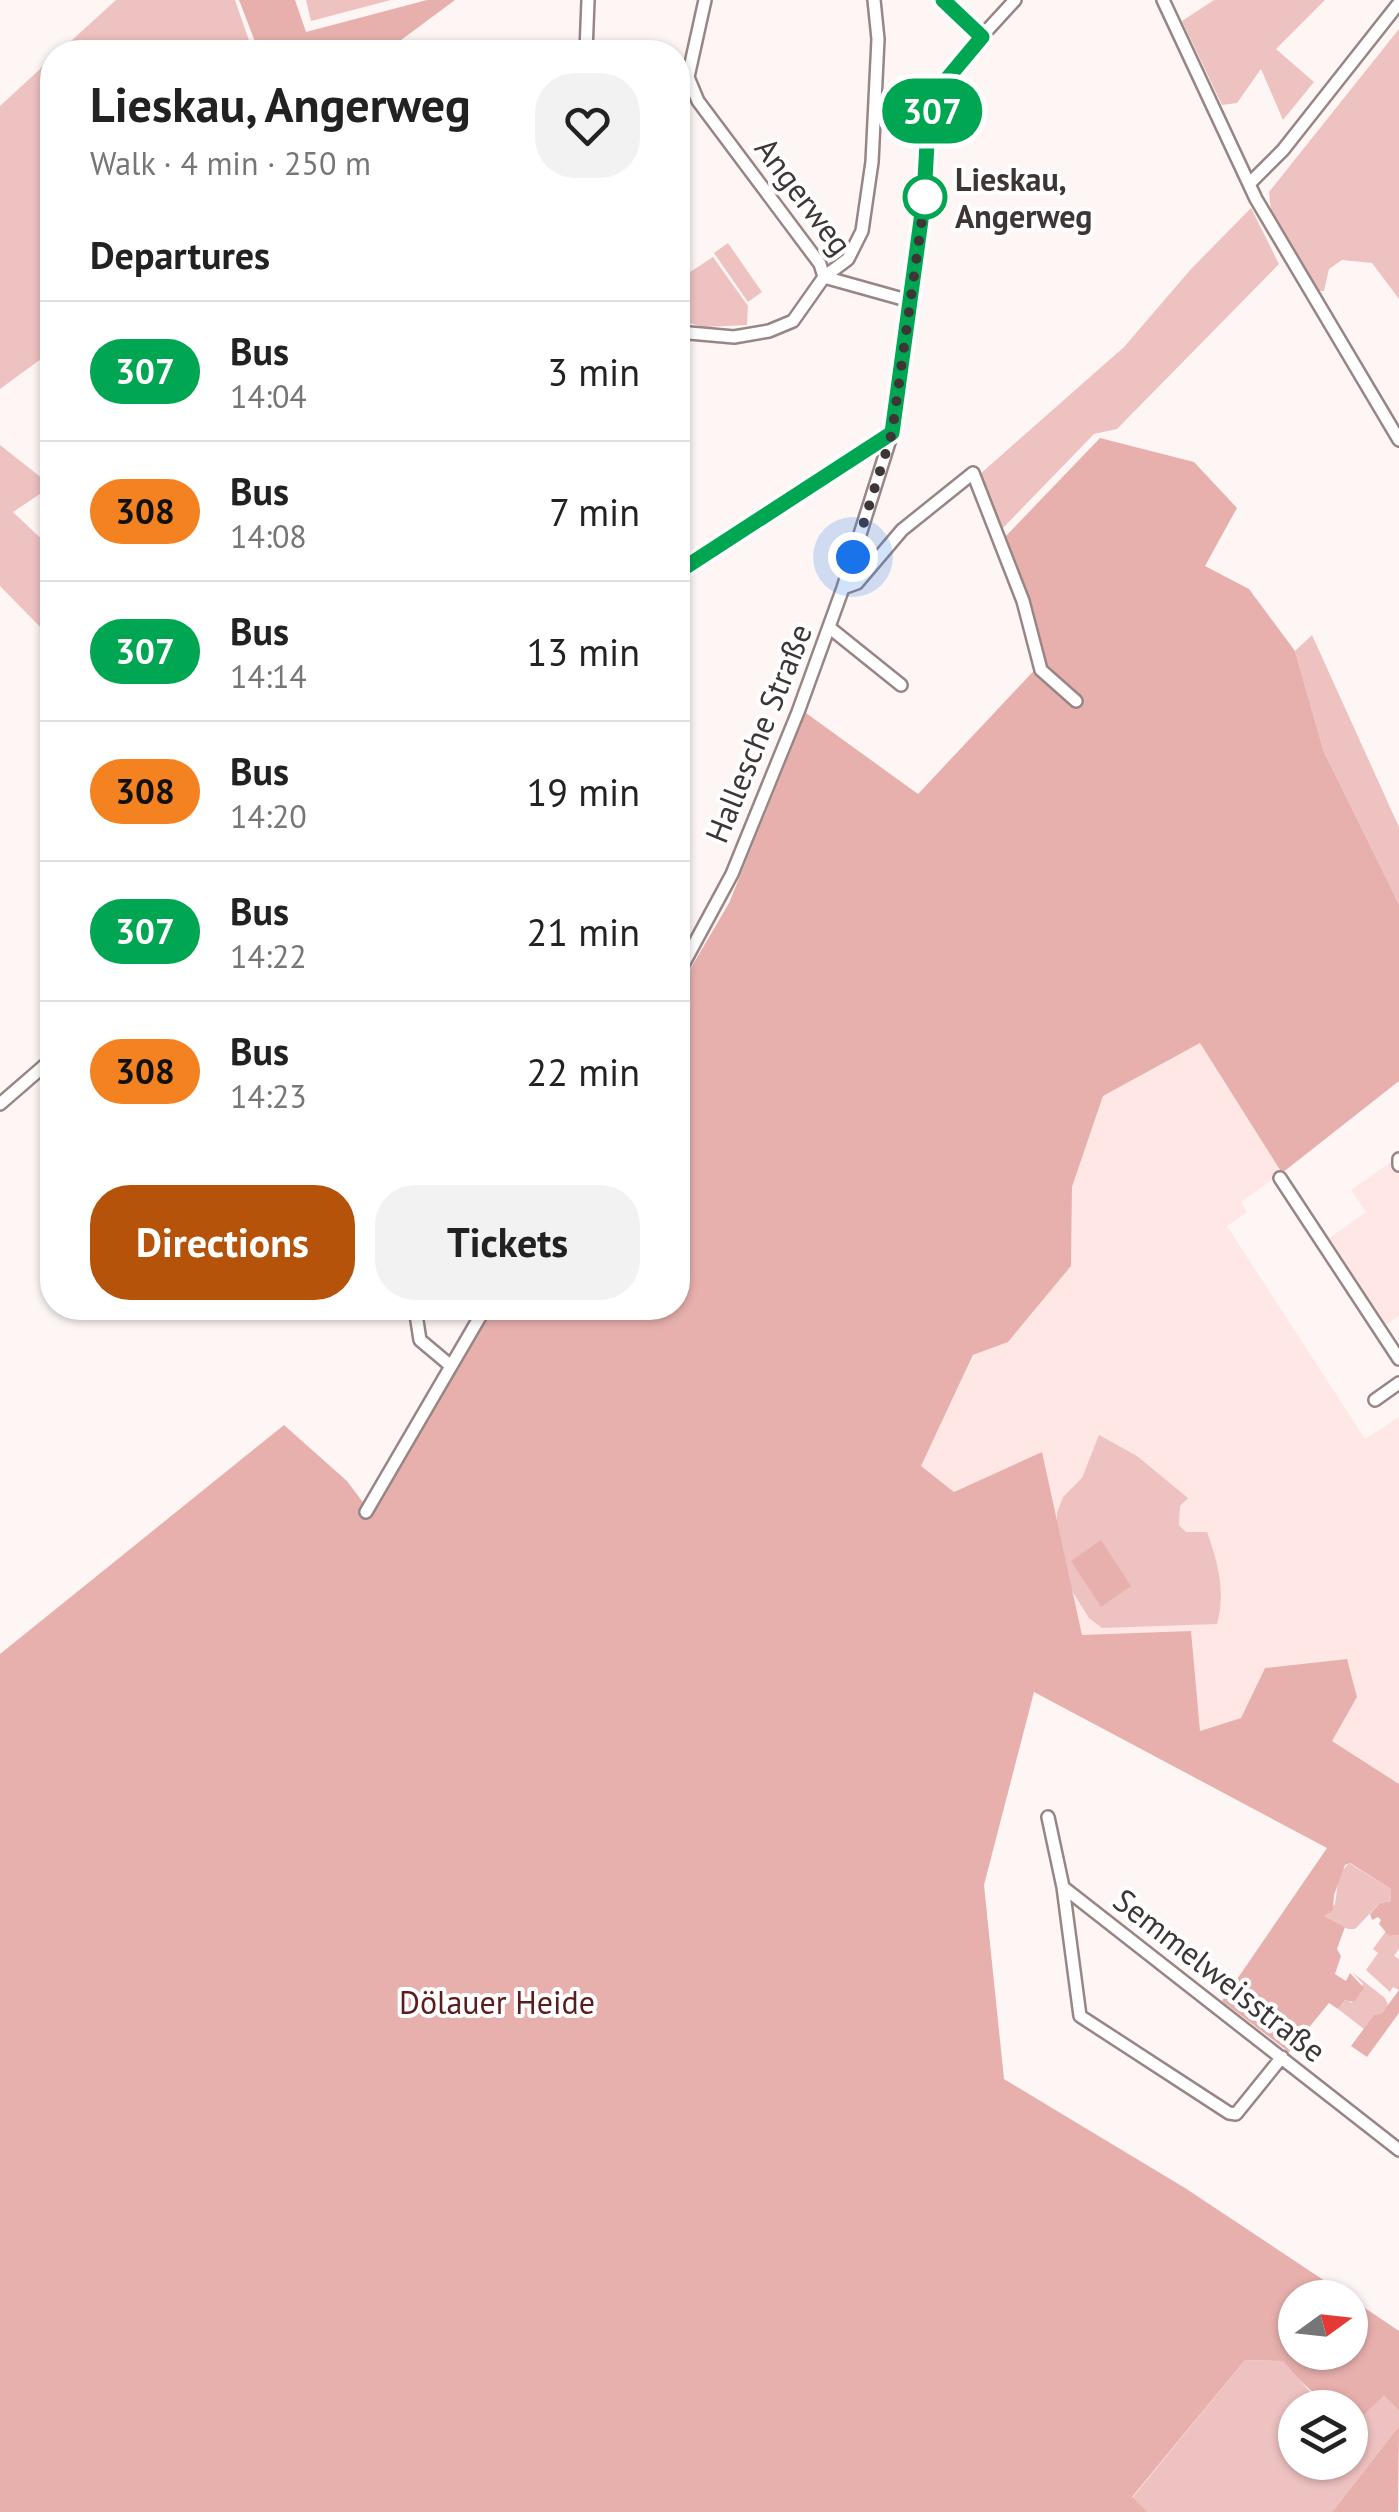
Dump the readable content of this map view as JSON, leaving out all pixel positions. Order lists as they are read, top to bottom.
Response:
{
  "streets": {
    "street": ["Angerweg", "Hallesche Straße", "Semmelweisstraße"]
  },
  "crossings": [
    ["Angerweg", "Hallesche Straße"]
  ],
  "parks": ["Dölauer Heide"],
  "places": ["Lieskau, Angerweg"],
  "lines": ["bus line 307"],
  "north": "right",
  "page": {
    "on_map": "307",
    "heading": [
      ["Lieskau, Angerweg", "Walk · 4 min · 250 m"],
      "Departures"
    ],
    "list": [
      {
        "mark": "307",
        "name": "Bus",
        "note": "14:04",
        "value": "3 min"
      },
      {
        "mark": "308",
        "name": "Bus",
        "note": "14:08",
        "value": "7 min"
      },
      {
        "mark": "307",
        "name": "Bus",
        "note": "14:14",
        "value": "13 min"
      },
      {
        "mark": "308",
        "name": "Bus",
        "note": "14:20",
        "value": "19 min"
      },
      {
        "mark": "307",
        "name": "Bus",
        "note": "14:22",
        "value": "21 min"
      },
      {
        "mark": "308",
        "name": "Bus",
        "note": "14:23",
        "value": "22 min"
      }
    ],
    "buttons": ["Directions", "Tickets"]
  }
}
